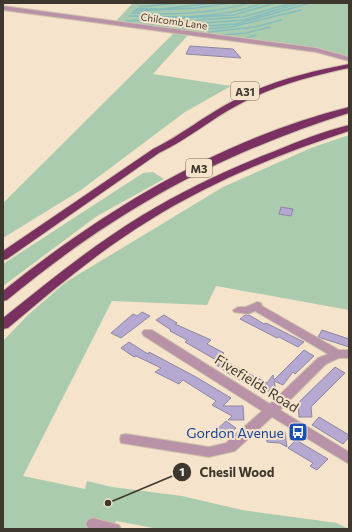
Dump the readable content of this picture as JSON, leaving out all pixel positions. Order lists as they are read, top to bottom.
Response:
{
  "streets": {
    "highway": ["A31", "M3"],
    "street": ["Chilcomb Lane", "Fivefields Road"]
  },
  "crossings": [
    ["Chilcomb Lane", "A31"]
  ],
  "places": {
    "bus stop": ["Gordon Avenue"],
    "other": ["Chesil Wood"]
  }
}
